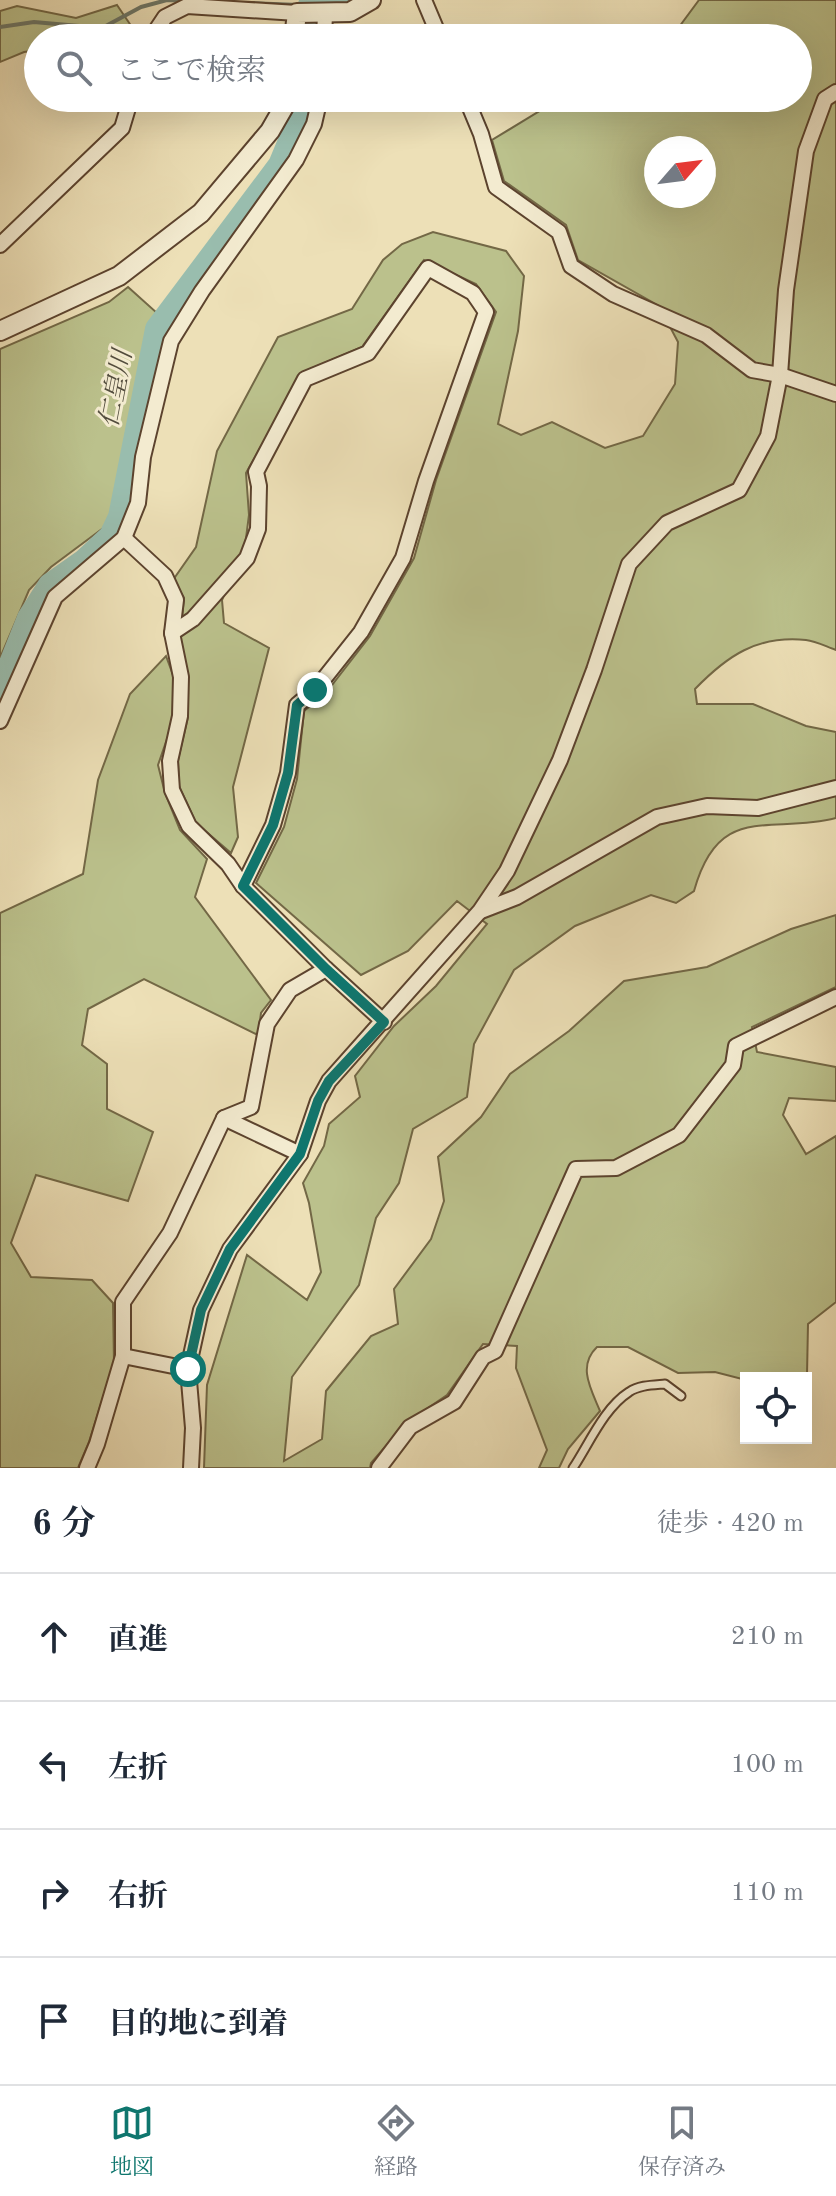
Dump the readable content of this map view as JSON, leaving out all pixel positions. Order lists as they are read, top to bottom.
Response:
{
  "water": ["仁皇川"],
  "north": "top right",
  "page": {
    "search": "ここで検索",
    "heading": ["6 分", "徒歩 · 420 m"],
    "list": [
      ["直進", "210 m"],
      ["左折", "100 m"],
      ["右折", "110 m"],
      "目的地に到着"
    ],
    "nav": ["地図", "経路", "保存済み"]
  }
}
